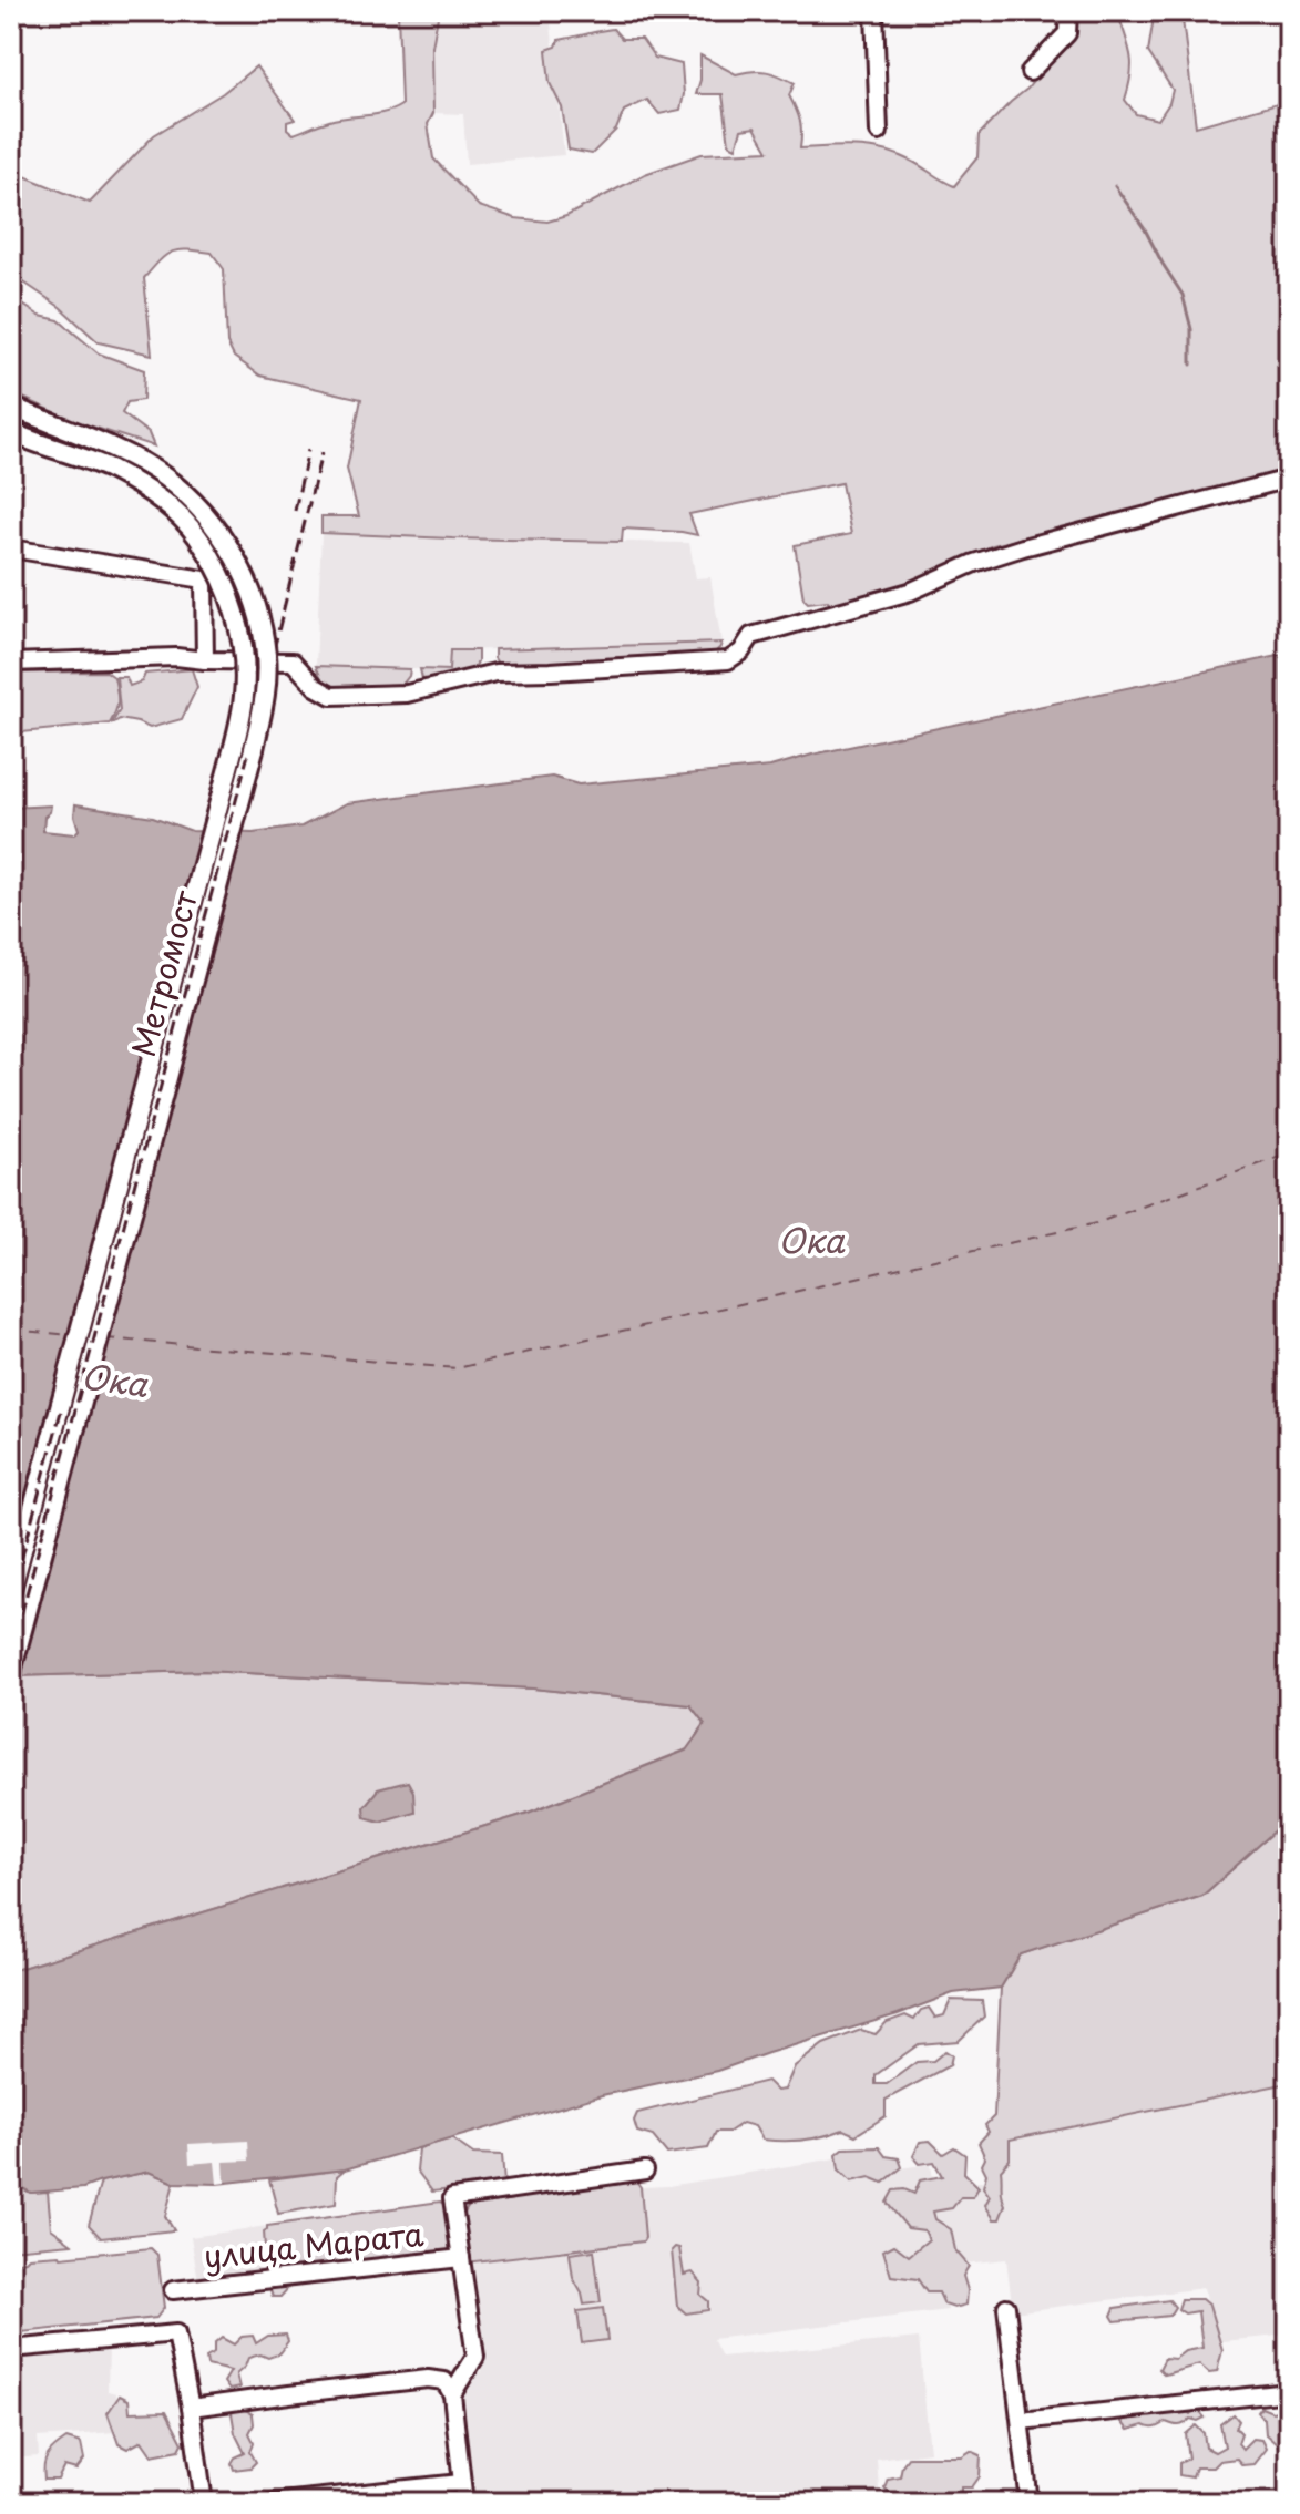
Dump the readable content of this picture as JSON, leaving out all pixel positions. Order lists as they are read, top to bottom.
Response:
{
  "streets": {
    "main road": ["Метромост"],
    "street": ["улица Марата"]
  },
  "water": ["Ока"]
}
